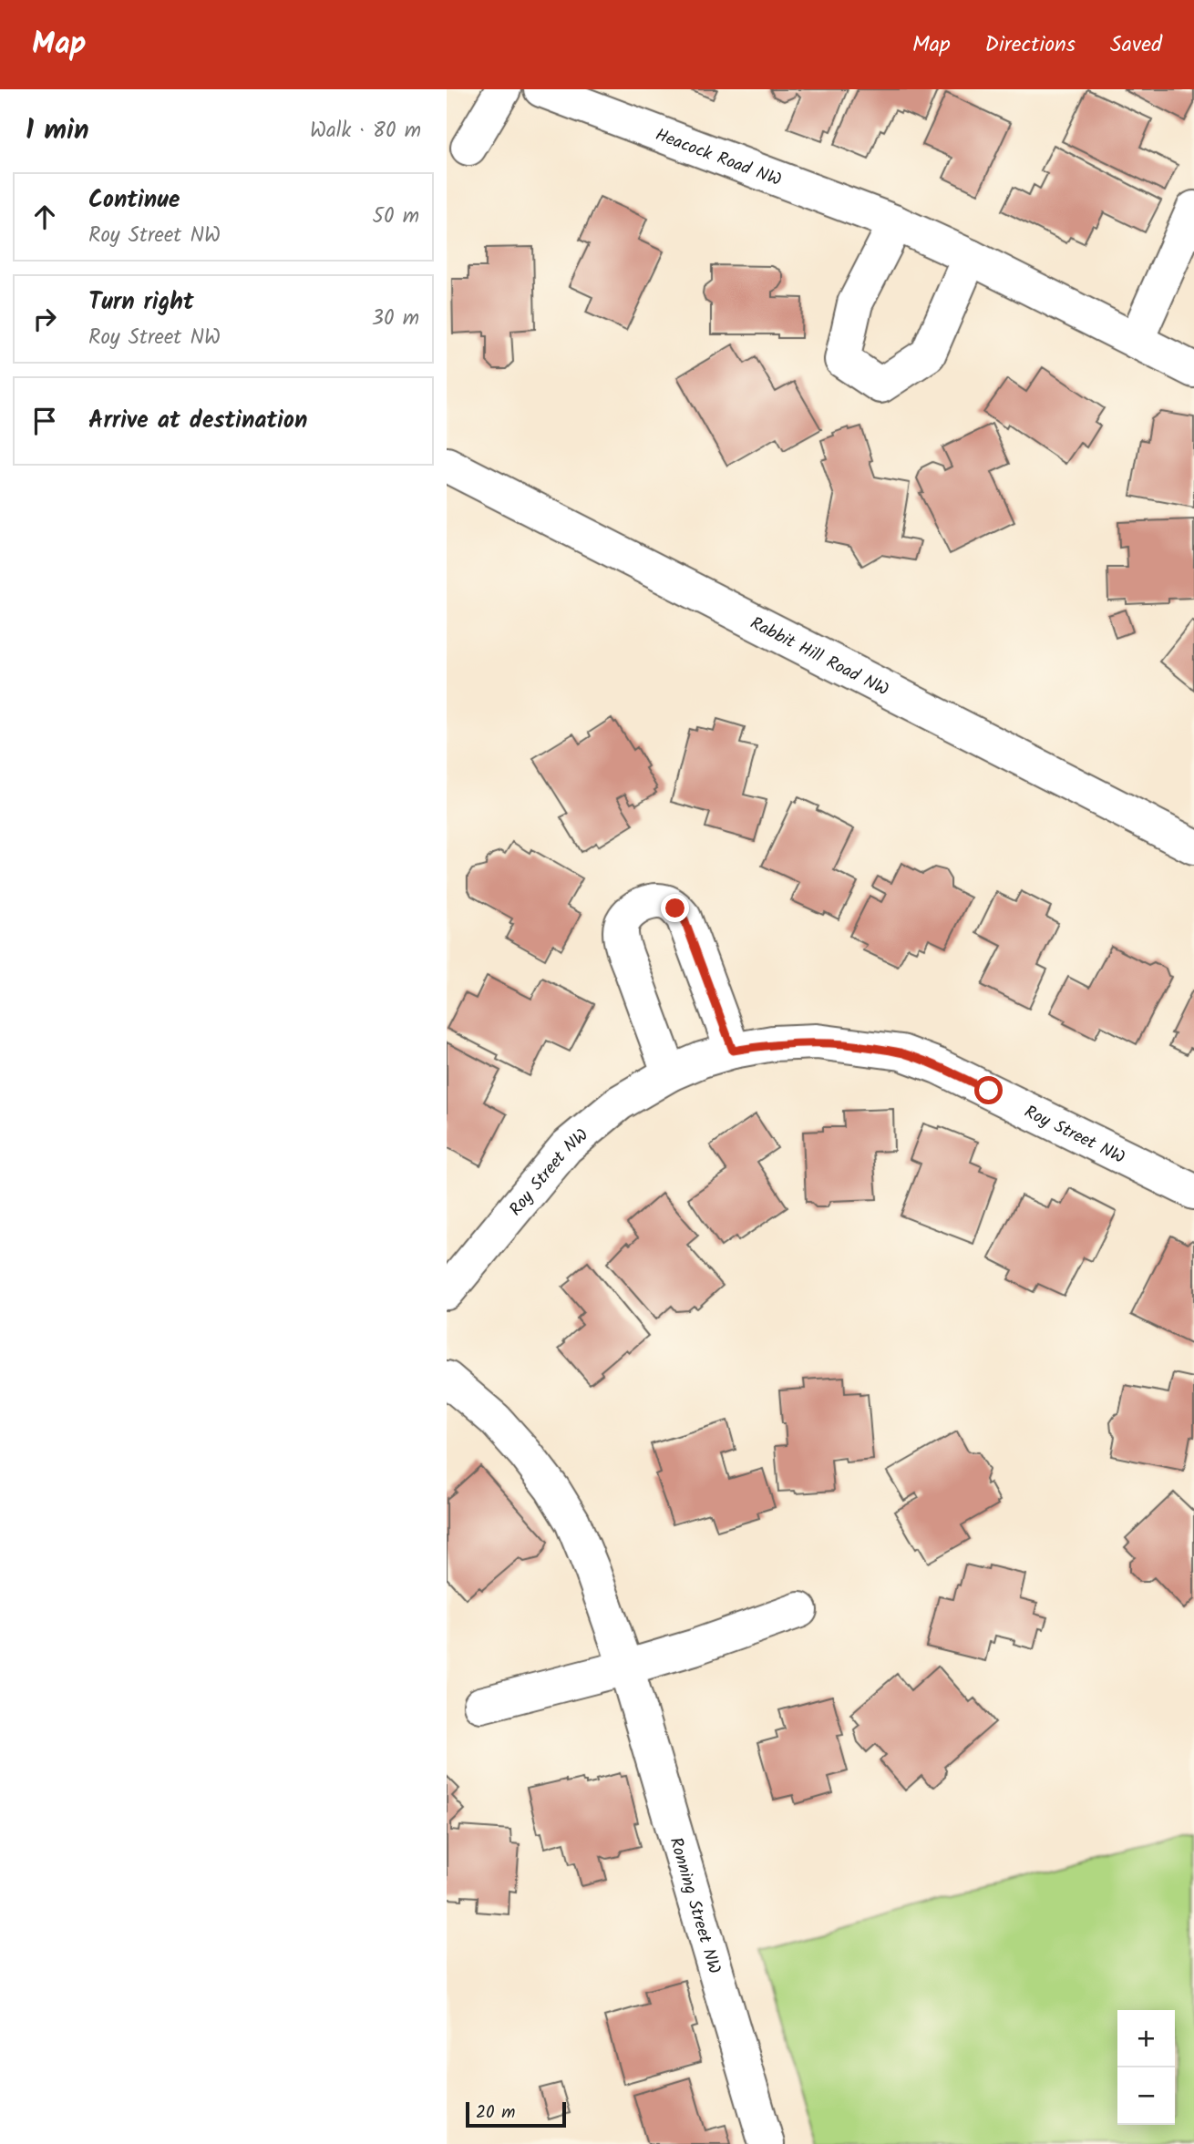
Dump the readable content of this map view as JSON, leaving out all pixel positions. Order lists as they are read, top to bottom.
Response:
{
  "streets": {
    "street": [
      "Heacock Road NW",
      "Rabbit Hill Road NW",
      "Roy Street NW",
      "Ronning Street NW"
    ]
  },
  "scale_bar": "20 m",
  "page": {
    "header": "Map",
    "nav": ["Map", "Directions", "Saved"],
    "heading": ["1 min", "Walk · 80 m"],
    "list": [
      ["Continue", "Roy Street NW", "50 m"],
      ["Turn right", "Roy Street NW", "30 m"],
      "Arrive at destination"
    ],
    "map_buttons": ["+", "−"],
    "scale": "20 m"
  }
}
